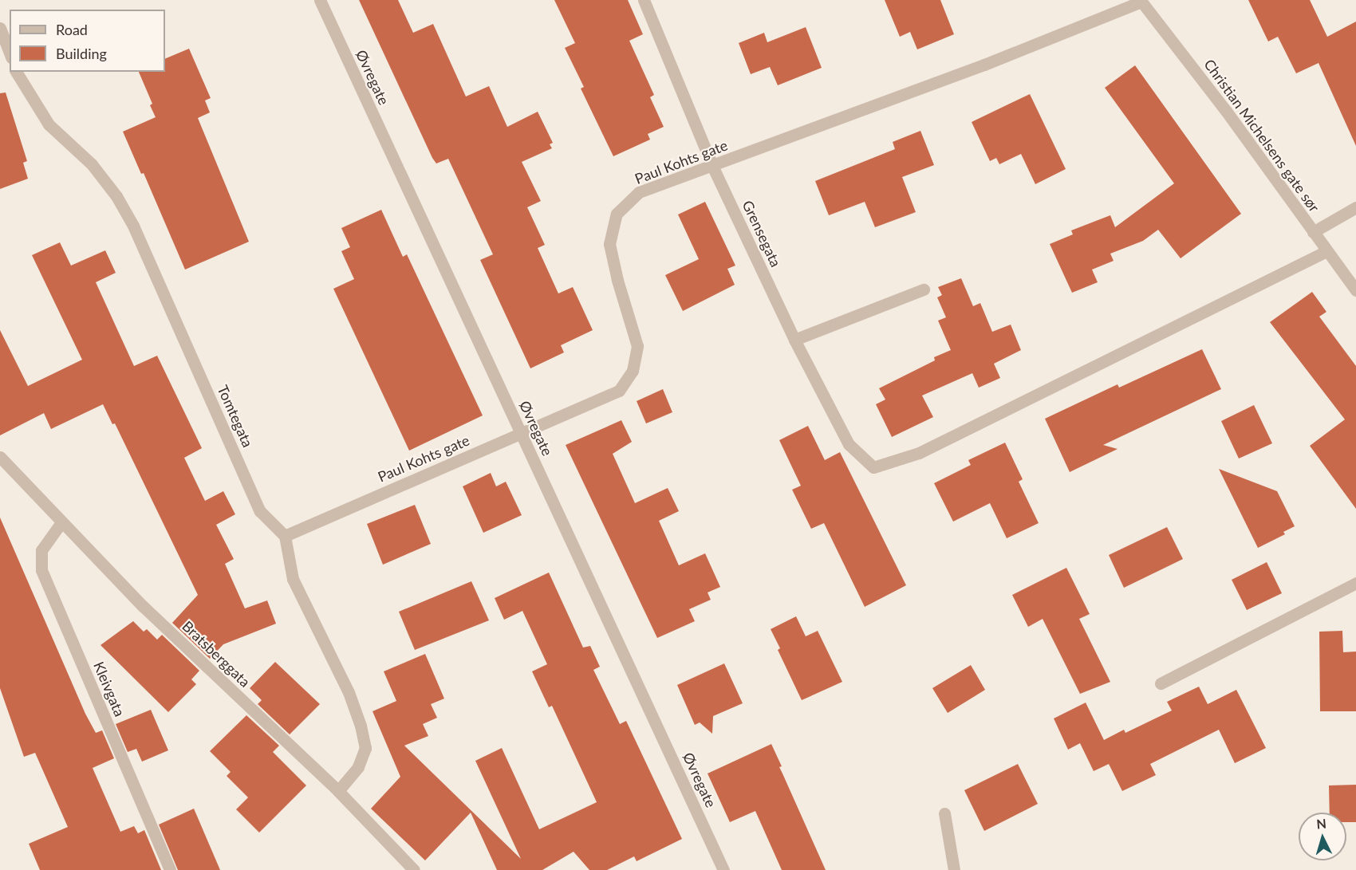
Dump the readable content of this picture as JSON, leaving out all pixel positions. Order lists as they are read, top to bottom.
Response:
{
  "streets": {
    "street": [
      "Øvregate",
      "Christian Michelsens gate sør",
      "Paul Kohts gate",
      "Grensegata",
      "Tomtegata",
      "Bratsberggata",
      "Kleivgata"
    ]
  },
  "crossings": [
    ["Øvregate", "Paul Kohts gate"],
    ["Christian Michelsens gate sør", "Paul Kohts gate"],
    ["Christian Michelsens gate sør", "Grensegata"],
    ["Paul Kohts gate", "Grensegata"],
    ["Paul Kohts gate", "Tomtegata"],
    ["Bratsberggata", "Kleivgata"]
  ],
  "legend": ["Road", "Building"],
  "north": "top"
}
